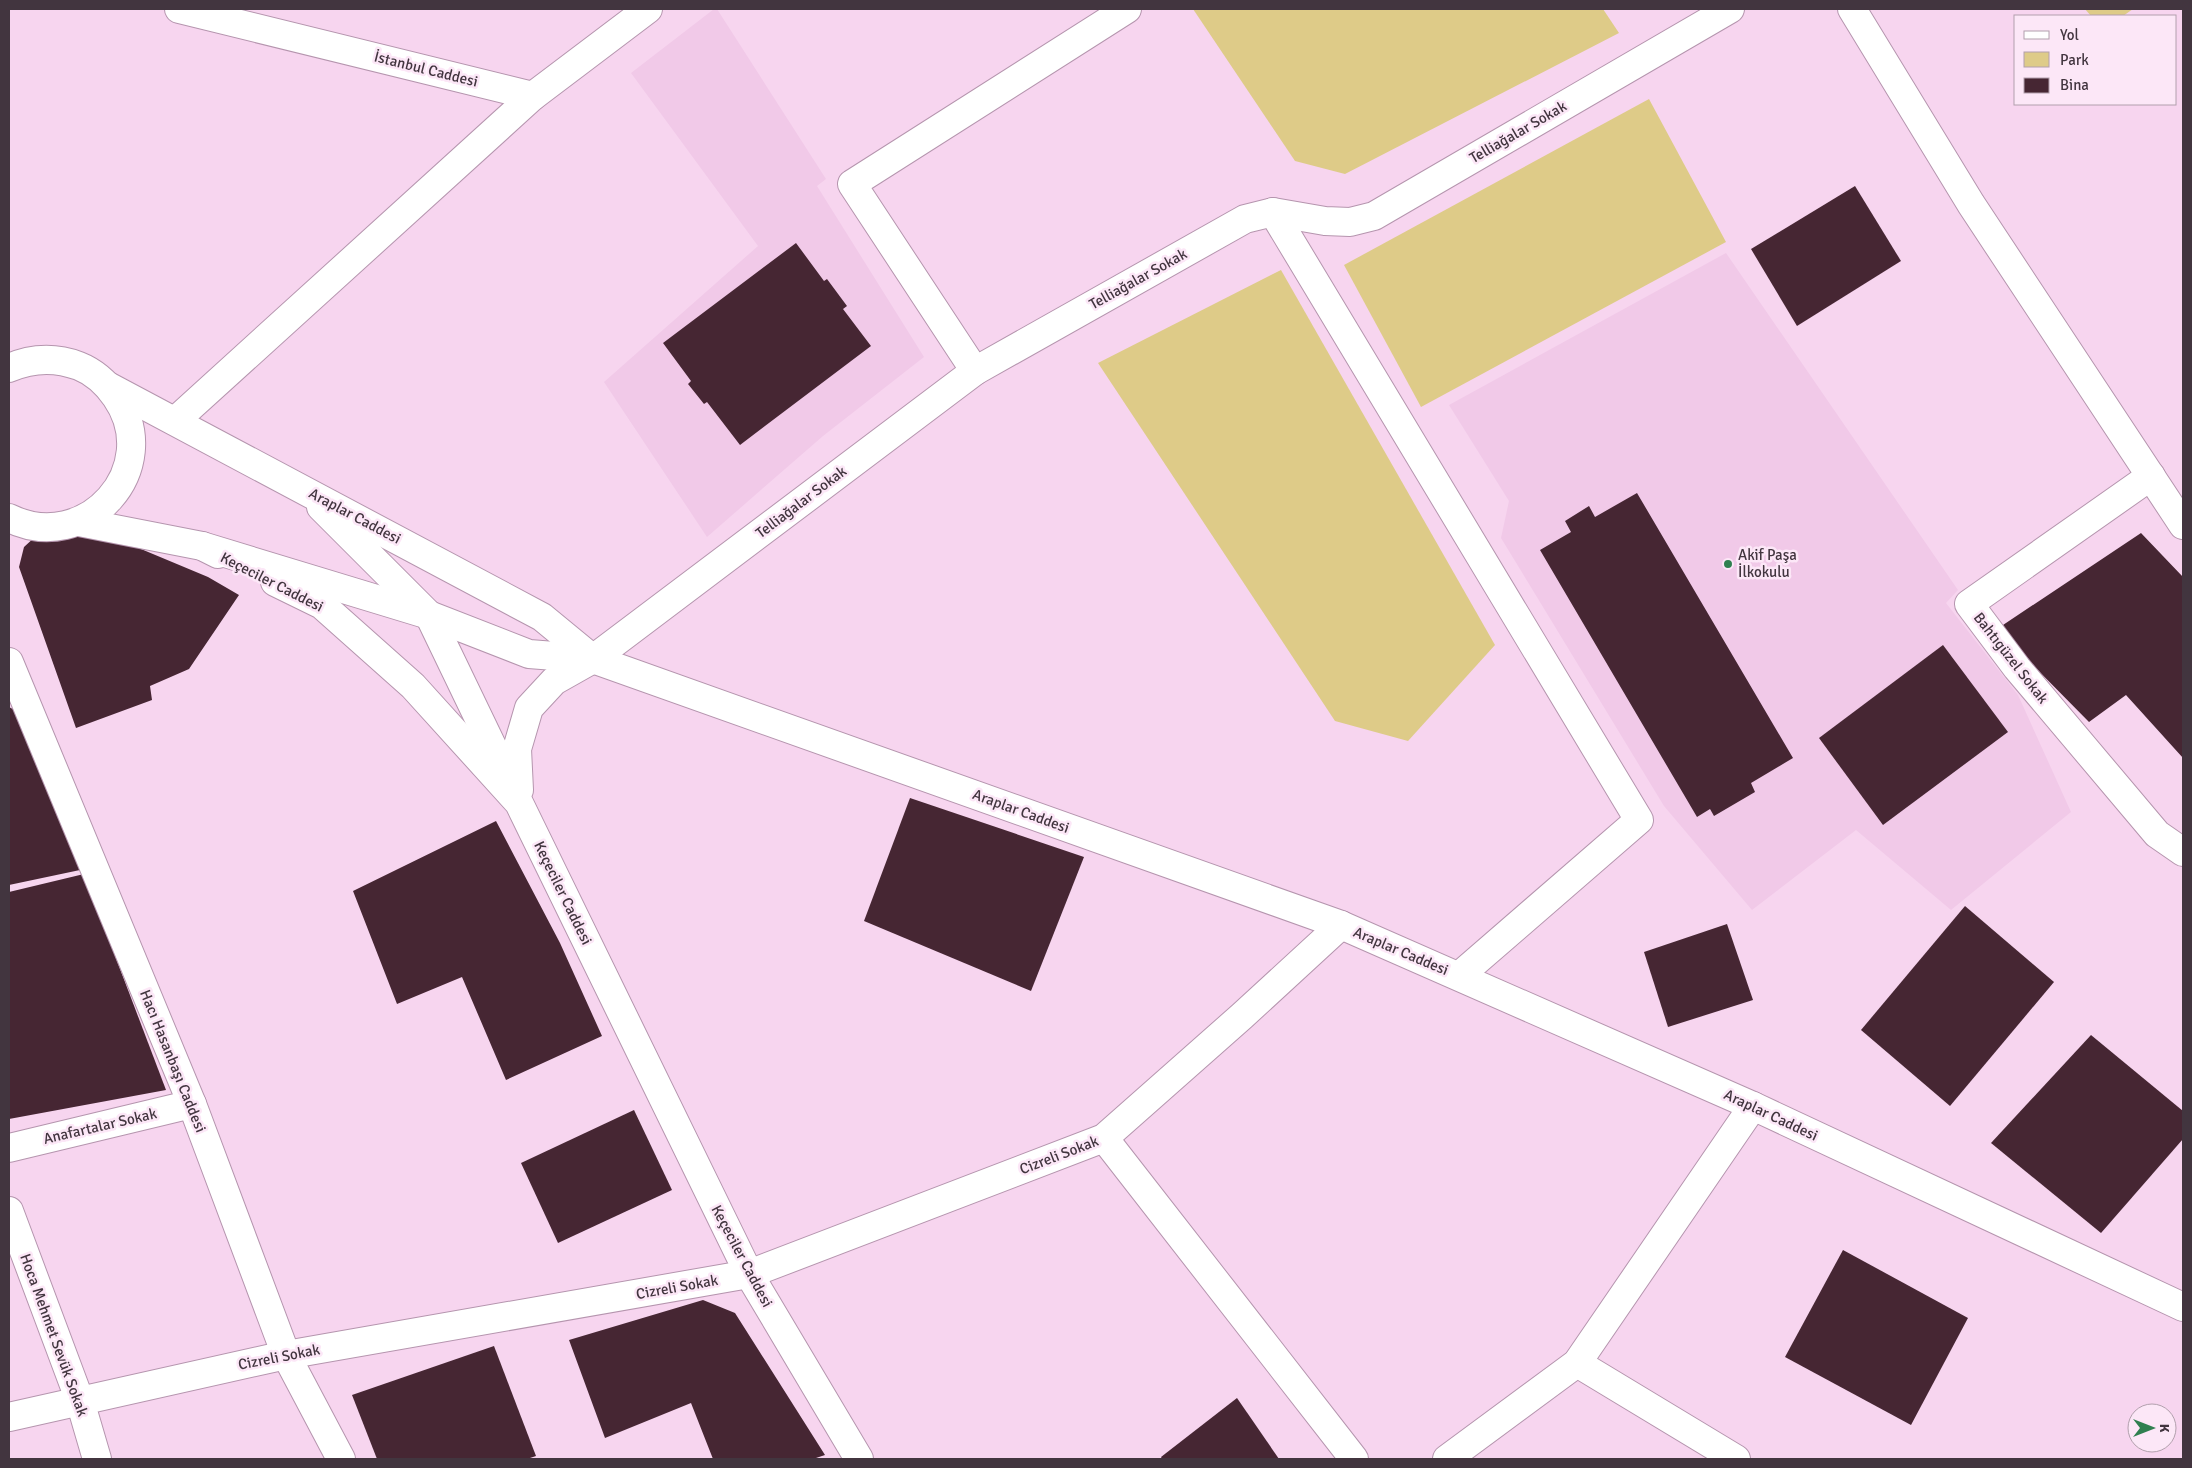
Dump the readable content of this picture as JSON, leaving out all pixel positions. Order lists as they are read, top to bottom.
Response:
{
  "streets": {
    "street": [
      "İstanbul Caddesi",
      "Telliağalar Sokak",
      "Araplar Caddesi",
      "Keçeciler Caddesi",
      "Bahtıgüzel Sokak",
      "Hacı Hasanbaşı Caddesi",
      "Anafartalar Sokak",
      "Cizreli Sokak",
      "Hoca Mehmet Sevük Sokak"
    ]
  },
  "crossings": [
    ["Telliağalar Sokak", "Araplar Caddesi"],
    ["Telliağalar Sokak", "Keçeciler Caddesi"],
    ["Araplar Caddesi", "Keçeciler Caddesi"],
    ["Araplar Caddesi", "Cizreli Sokak"],
    ["Keçeciler Caddesi", "Cizreli Sokak"],
    ["Hacı Hasanbaşı Caddesi", "Anafartalar Sokak"],
    ["Hacı Hasanbaşı Caddesi", "Cizreli Sokak"],
    ["Cizreli Sokak", "Hoca Mehmet Sevük Sokak"]
  ],
  "places": ["Akif Paşa İlkokulu"],
  "legend": ["Yol", "Park", "Bina"],
  "north": "right"
}
